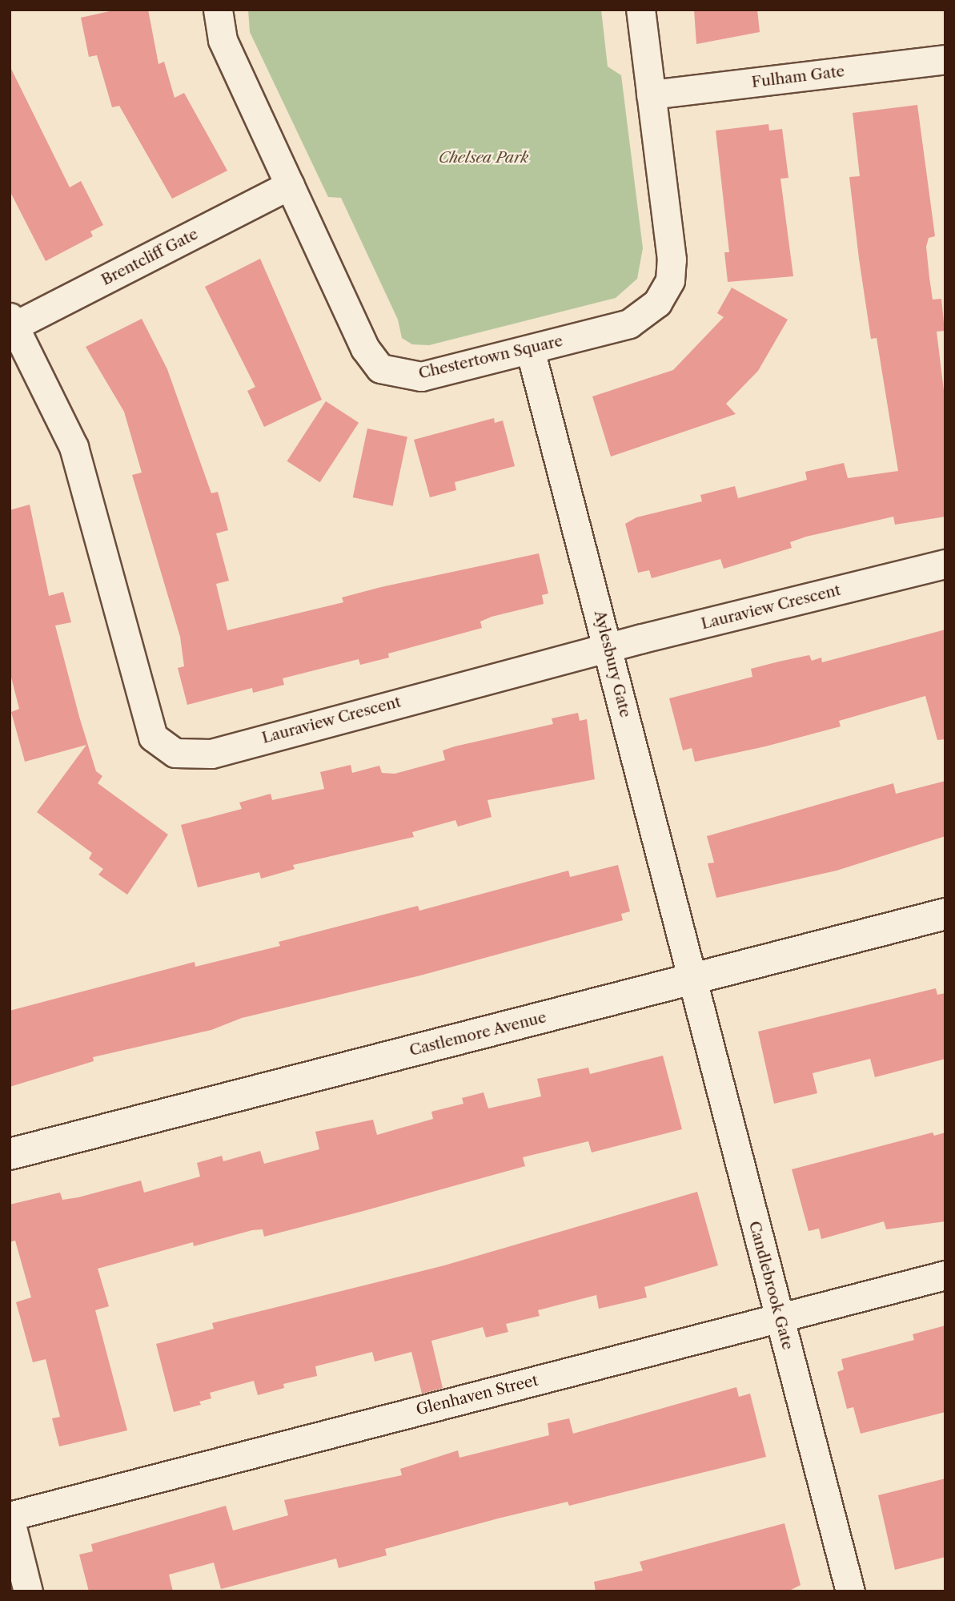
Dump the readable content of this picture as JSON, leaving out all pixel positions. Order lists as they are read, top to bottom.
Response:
{
  "streets": {
    "street": [
      "Fulham Gate",
      "Brentcliff Gate",
      "Chestertown Square",
      "Lauraview Crescent",
      "Aylesbury Gate",
      "Castlemore Avenue",
      "Candlebrook Gate",
      "Glenhaven Street"
    ]
  },
  "crossings": [
    ["Fulham Gate", "Chestertown Square"],
    ["Brentcliff Gate", "Chestertown Square"],
    ["Brentcliff Gate", "Lauraview Crescent"],
    ["Chestertown Square", "Aylesbury Gate"],
    ["Lauraview Crescent", "Aylesbury Gate"],
    ["Aylesbury Gate", "Castlemore Avenue"],
    ["Aylesbury Gate", "Candlebrook Gate"],
    ["Castlemore Avenue", "Candlebrook Gate"],
    ["Candlebrook Gate", "Glenhaven Street"]
  ],
  "parks": ["Chelsea Park"]
}
